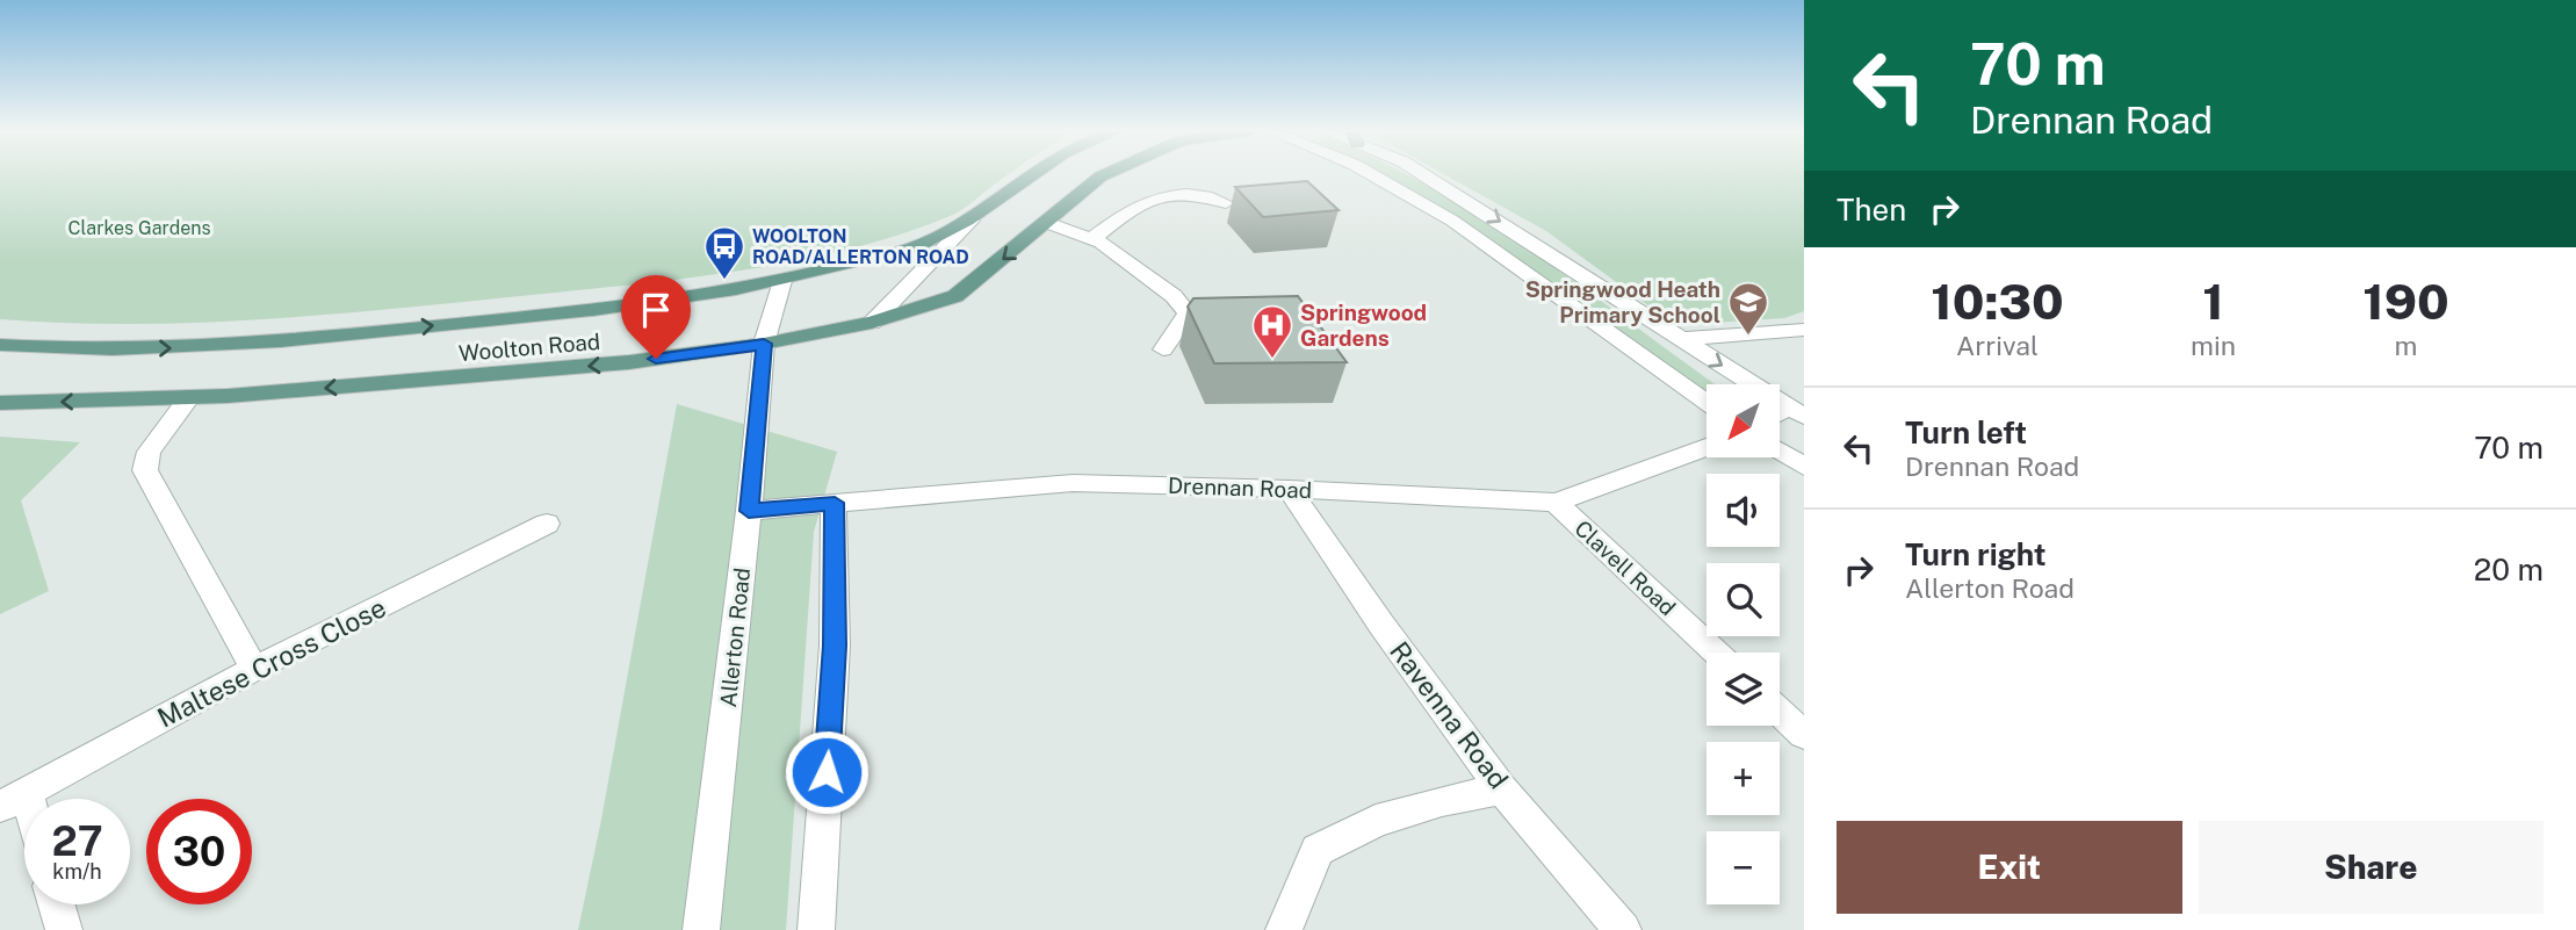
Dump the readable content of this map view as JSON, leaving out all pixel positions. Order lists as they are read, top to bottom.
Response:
{
  "streets": {
    "main road": ["Woolton Road"],
    "street": [
      "Drennan Road",
      "Clavell Road",
      "Allerton Road",
      "Maltese Cross Close",
      "Ravenna Road"
    ]
  },
  "crossings": [
    ["Woolton Road", "Allerton Road"],
    ["Drennan Road", "Clavell Road"],
    ["Drennan Road", "Allerton Road"],
    ["Drennan Road", "Ravenna Road"]
  ],
  "parks": ["Clarkes Gardens"],
  "places": {
    "bus stop": ["WOOLTON ROAD/ALLERTON ROAD"],
    "school or university": ["Springwood Heath Primary School"],
    "hospital": ["Springwood Gardens"]
  },
  "north": "bottom left",
  "page": {
    "turn": ["70 m", "Drennan Road"],
    "then": "Then",
    "eta": [
      "10:30",
      "Arrival",
      "1",
      "min",
      "190",
      "m"
    ],
    "map_buttons": ["+", "−"],
    "list": [
      {
        "name": "Turn left",
        "note": "Drennan Road",
        "value": "70 m"
      },
      {
        "name": "Turn right",
        "note": "Allerton Road",
        "value": "20 m"
      }
    ],
    "speed": "27 km/h",
    "limit": "30",
    "buttons": ["Exit", "Share"]
  }
}
